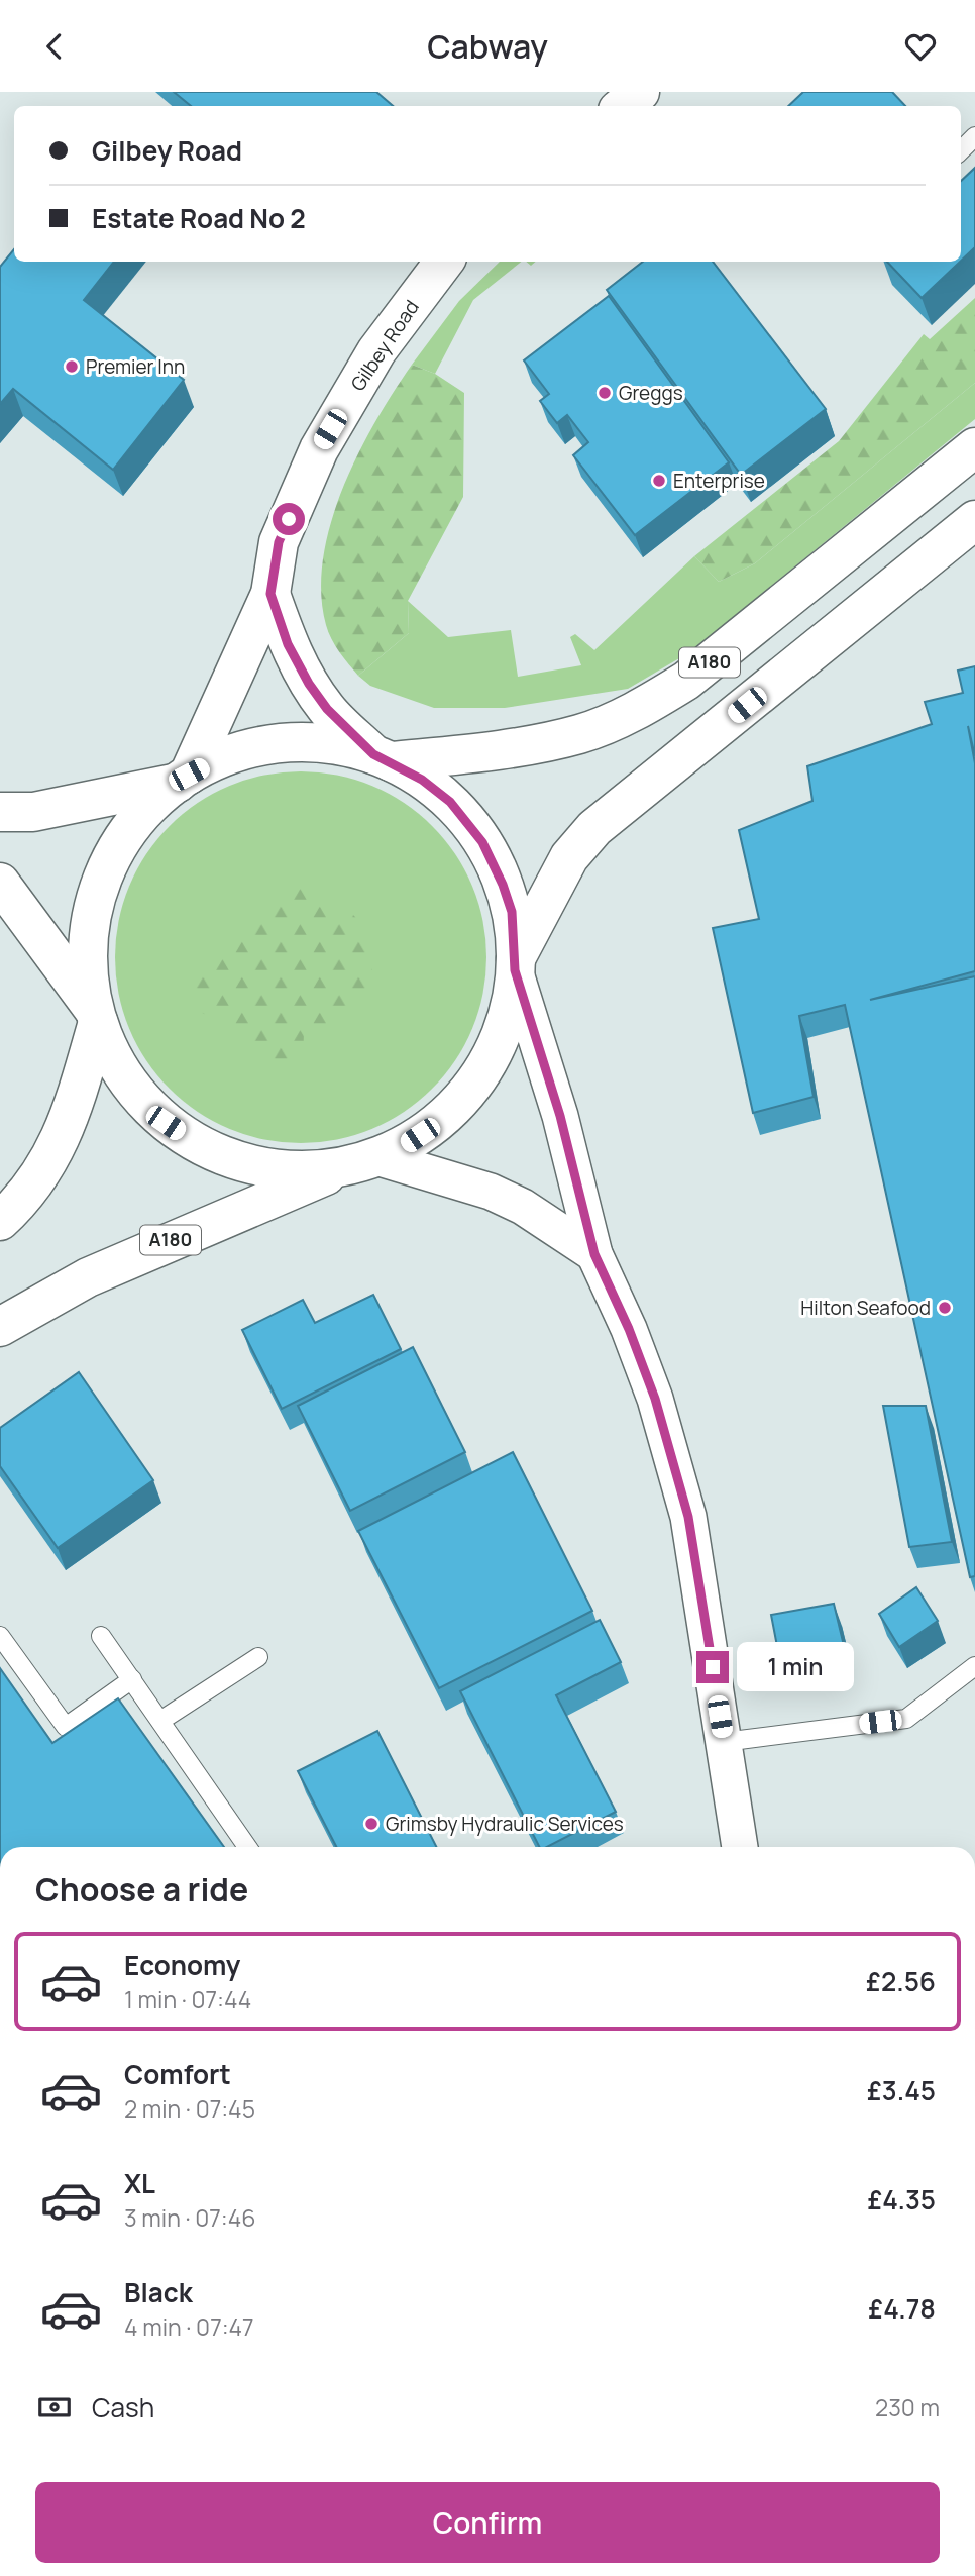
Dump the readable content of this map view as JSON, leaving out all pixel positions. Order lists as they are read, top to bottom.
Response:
{
  "streets": {
    "main road": ["Gilbey Road", "A180"]
  },
  "crossings": [
    ["Gilbey Road", "A180"]
  ],
  "places": [
    "Premier Inn",
    "Greggs",
    "Enterprise",
    "Hilton Seafood",
    "Grimsby Hydraulic Services"
  ],
  "page": {
    "header": "Cabway",
    "banner": ["Gilbey Road", "Estate Road No 2"],
    "bubble": "1 min",
    "heading": "Choose a ride",
    "list": [
      {
        "name": "Economy",
        "note": "1 min · 07:44",
        "value": "£2.56"
      },
      {
        "name": "Comfort",
        "note": "2 min · 07:45",
        "value": "£3.45"
      },
      {
        "name": "XL",
        "note": "3 min · 07:46",
        "value": "£4.35"
      },
      {
        "name": "Black",
        "note": "4 min · 07:47",
        "value": "£4.78"
      }
    ],
    "pay": ["Cash", "230 m"],
    "buttons": "Confirm"
  }
}
